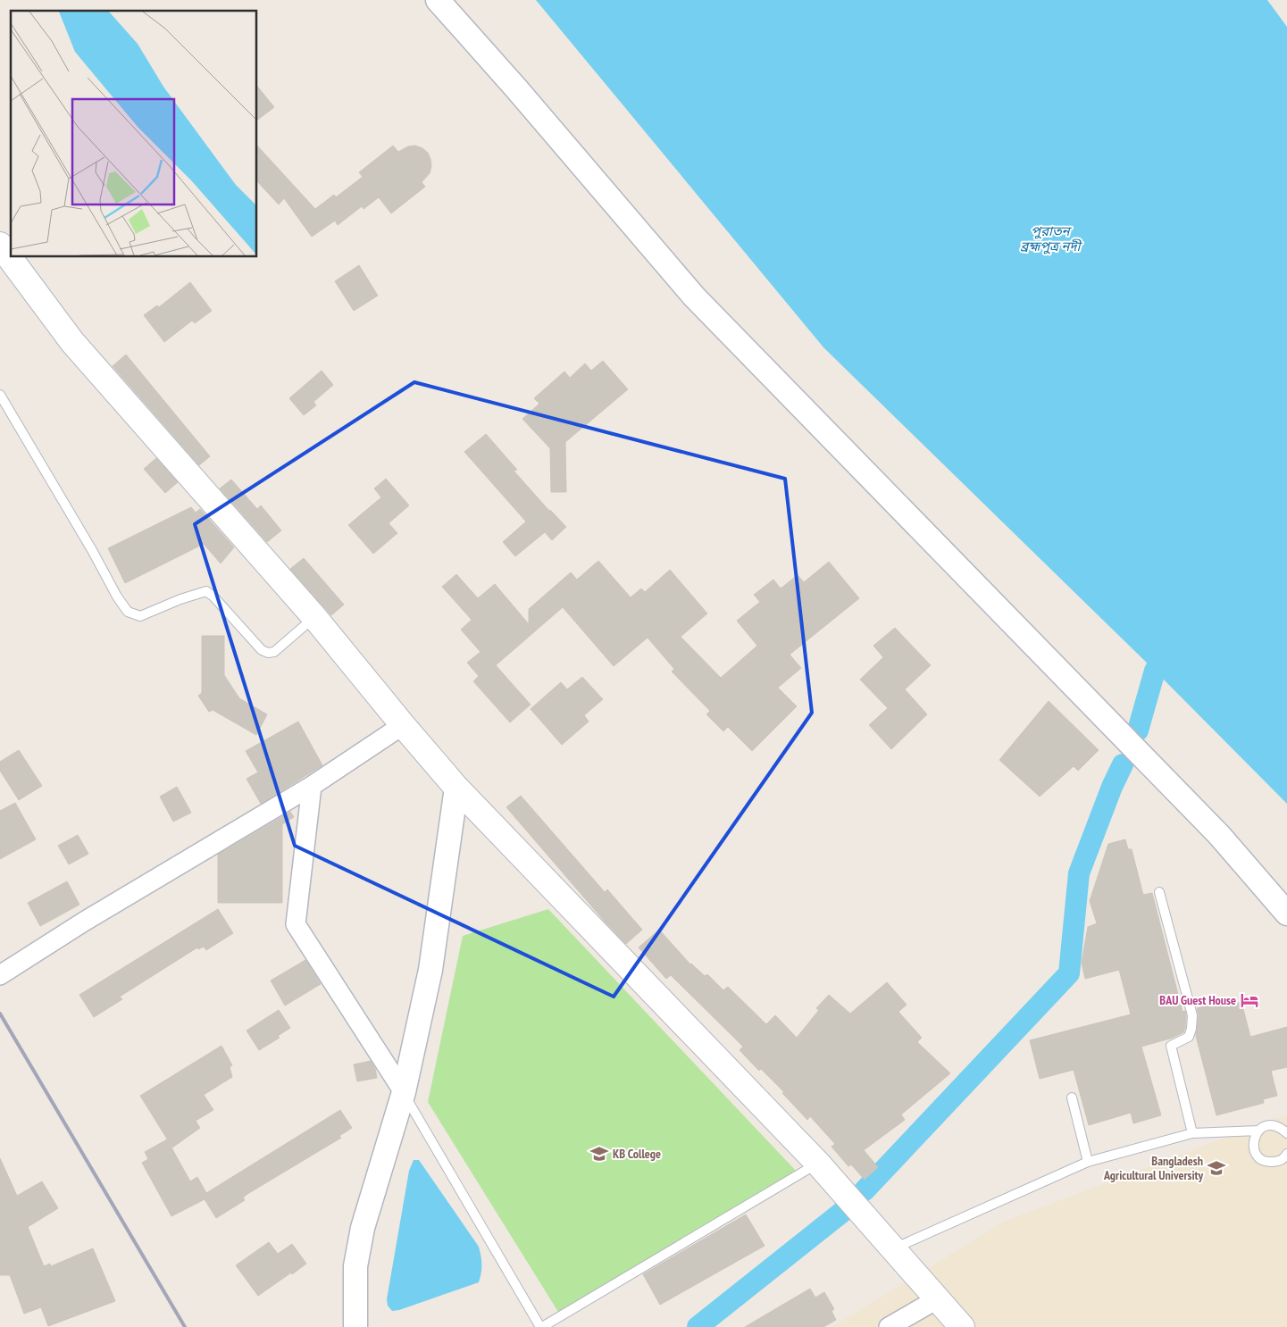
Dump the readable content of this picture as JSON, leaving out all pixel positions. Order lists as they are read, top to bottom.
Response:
{
  "water": ["পুরাতন ব্রহ্মপুত্র নদী"],
  "places": {
    "hotel": ["BAU Guest House"],
    "school or university": ["KB College", "Bangladesh Agricultural University"]
  }
}
